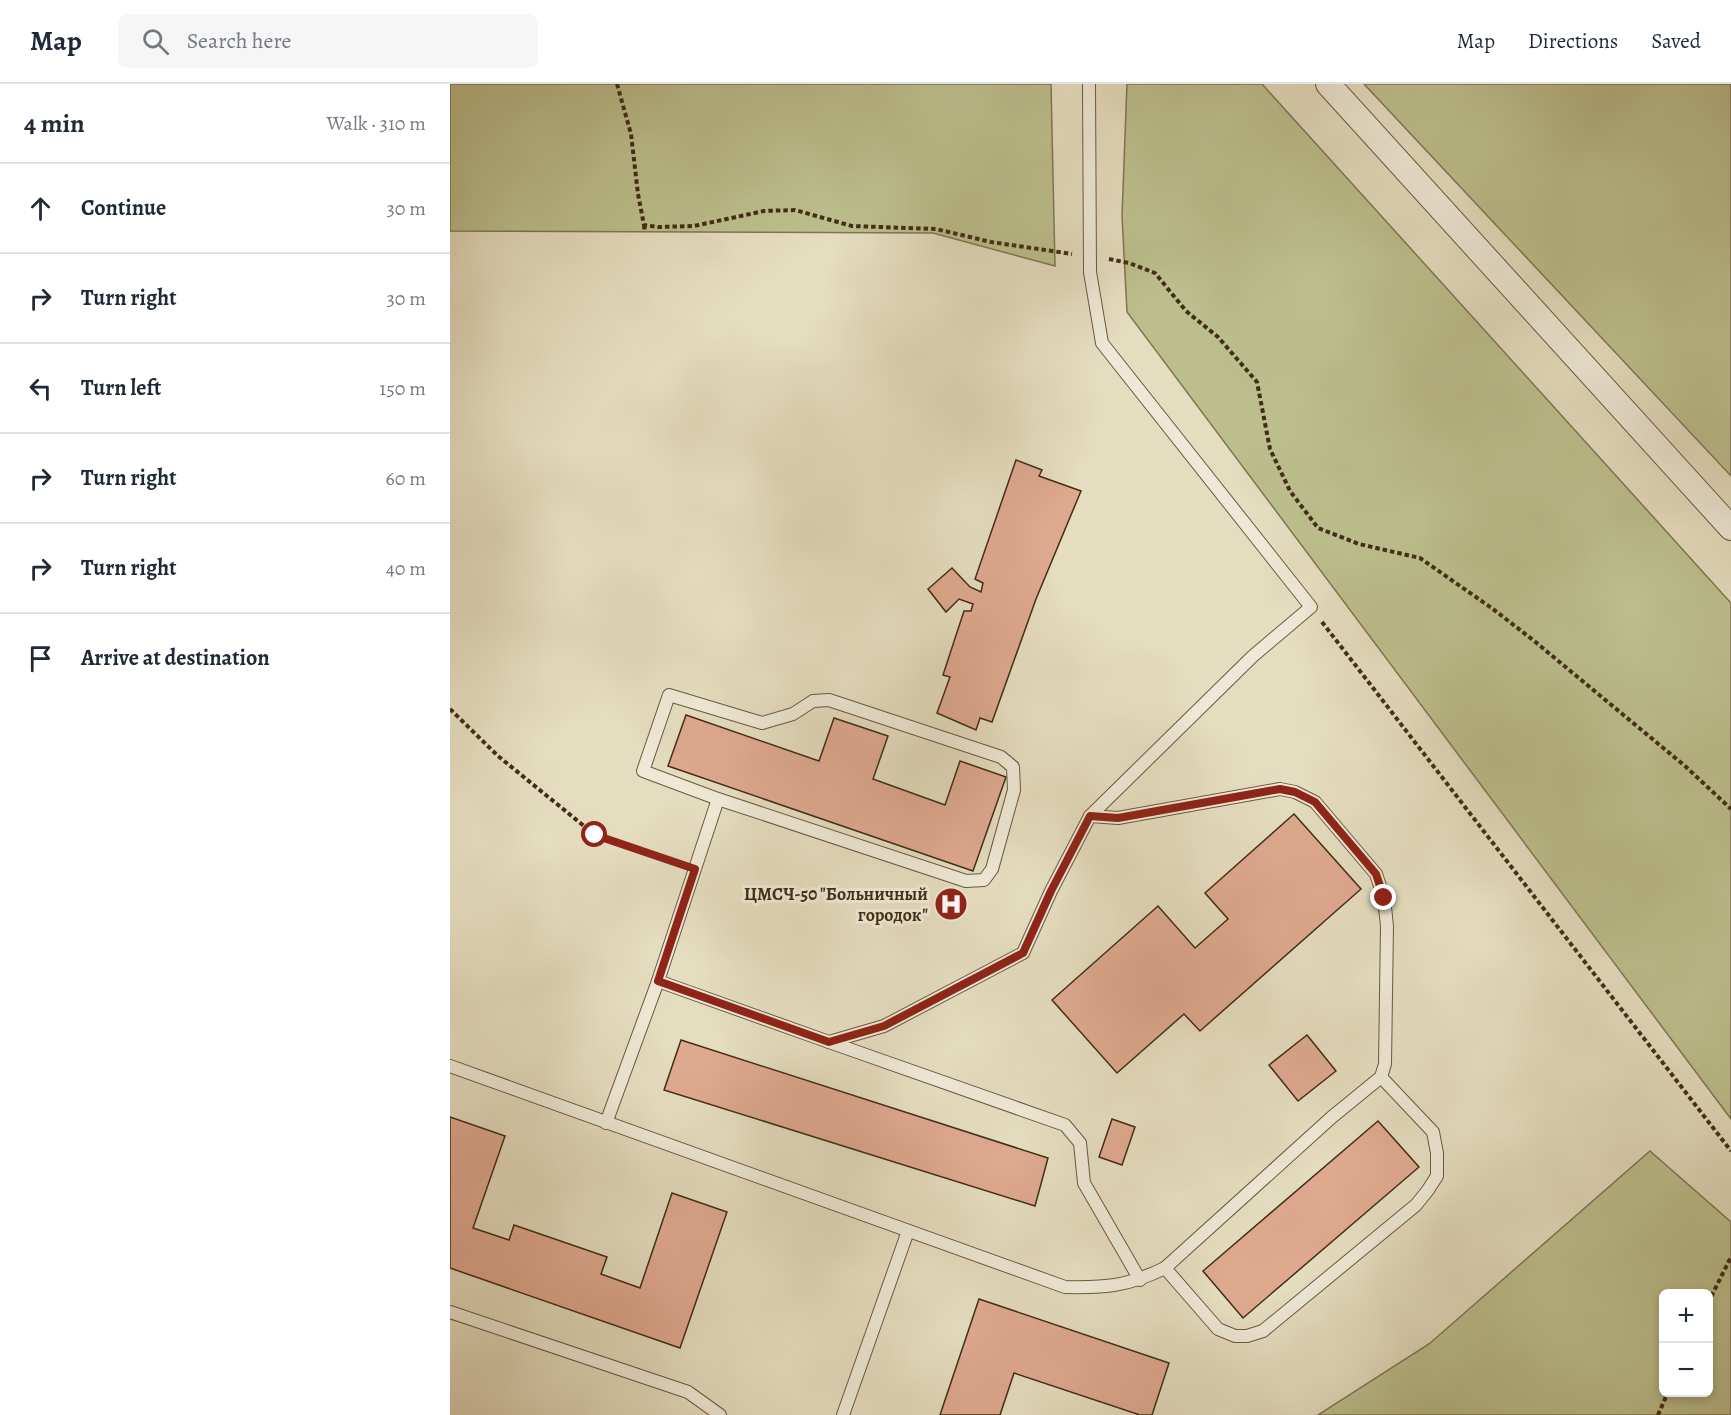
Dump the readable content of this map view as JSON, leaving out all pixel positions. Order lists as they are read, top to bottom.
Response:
{
  "places": {
    "hospital": ["ЦМСЧ-50 \"Больничный городок\""]
  },
  "page": {
    "header": "Map",
    "search": "Search here",
    "nav": ["Map", "Directions", "Saved"],
    "heading": ["4 min", "Walk · 310 m"],
    "list": [
      ["Continue", "30 m"],
      ["Turn right", "30 m"],
      ["Turn left", "150 m"],
      ["Turn right", "60 m"],
      ["Turn right", "40 m"],
      "Arrive at destination"
    ],
    "map_buttons": ["+", "−"]
  }
}
